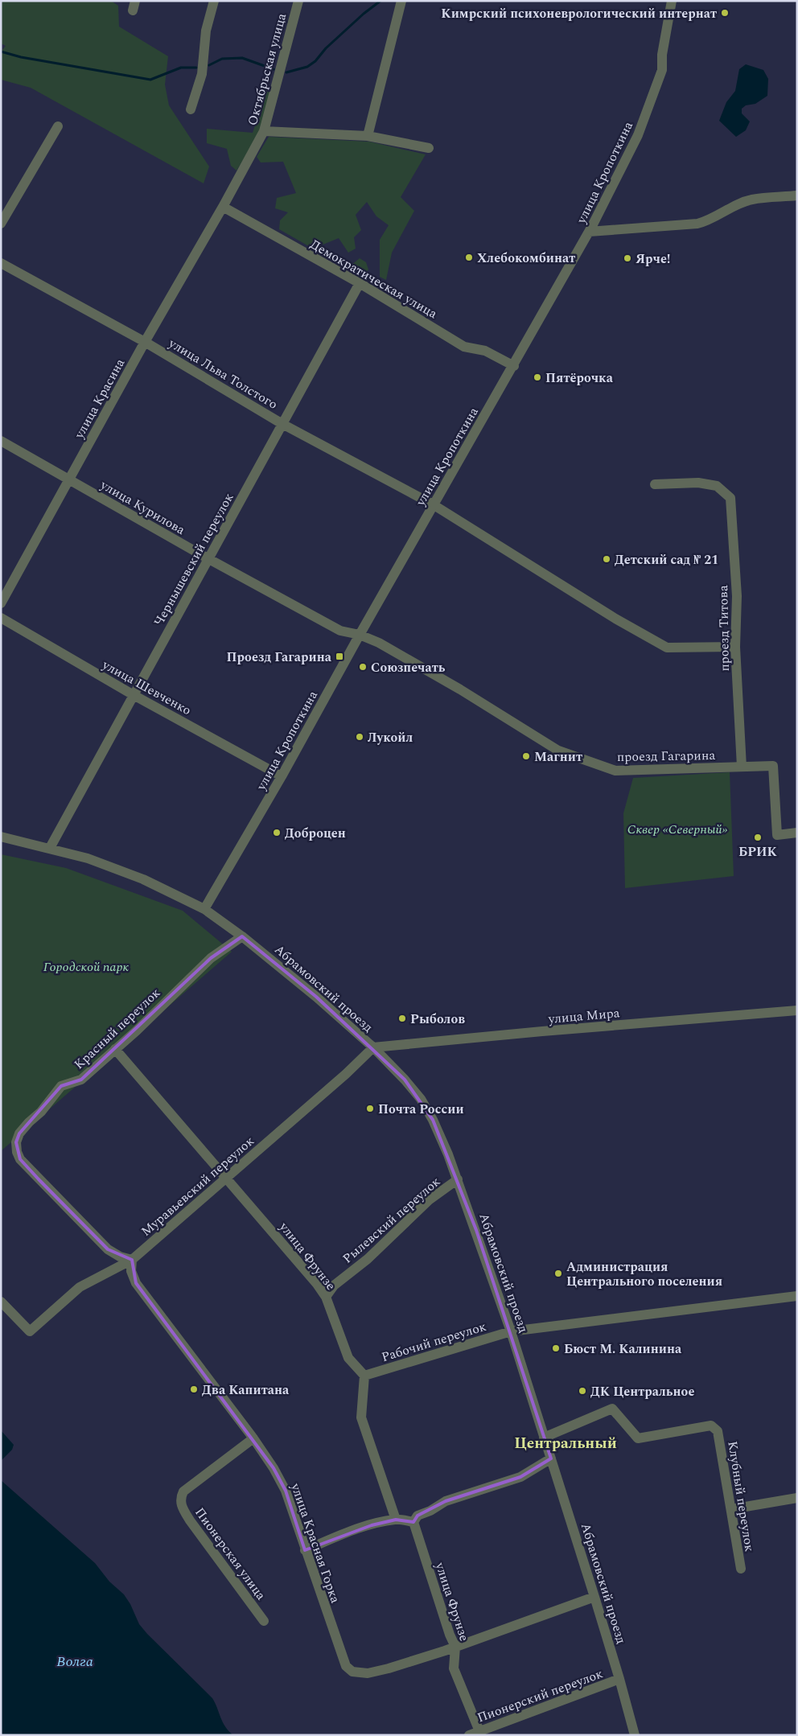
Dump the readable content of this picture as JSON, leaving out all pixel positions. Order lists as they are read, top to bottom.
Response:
{
  "streets": {
    "street": [
      "Октябрьская улица",
      "улица Кропоткина",
      "Демократическая улица",
      "улица Льва Толстого",
      "улица Красина",
      "улица Курилова",
      "Чернышевский переулок",
      "проезд Титова",
      "улица Шевченко",
      "проезд Гагарина",
      "Абрамовский проезд",
      "улица Мира",
      "Красный переулок",
      "Муравьевский переулок",
      "Рылевский переулок",
      "улица Фрунзе",
      "Рабочий переулок",
      "Клубный переулок",
      "улица Красная Горка",
      "Пионерская улица",
      "Пионерский переулок"
    ]
  },
  "crossings": [
    ["Октябрьская улица", "Демократическая улица"],
    ["Октябрьская улица", "улица Красина"],
    ["улица Кропоткина", "Демократическая улица"],
    ["улица Кропоткина", "улица Льва Толстого"],
    ["улица Кропоткина", "улица Курилова"],
    ["улица Кропоткина", "улица Шевченко"],
    ["улица Кропоткина", "проезд Гагарина"],
    ["улица Кропоткина", "Абрамовский проезд"],
    ["Демократическая улица", "улица Красина"],
    ["Демократическая улица", "Чернышевский переулок"],
    ["улица Льва Толстого", "улица Красина"],
    ["улица Льва Толстого", "Чернышевский переулок"],
    ["улица Льва Толстого", "проезд Титова"],
    ["улица Красина", "улица Курилова"],
    ["улица Курилова", "Чернышевский переулок"],
    ["улица Курилова", "проезд Гагарина"],
    ["Чернышевский переулок", "улица Шевченко"],
    ["Чернышевский переулок", "Абрамовский проезд"],
    ["проезд Титова", "проезд Гагарина"],
    ["Абрамовский проезд", "улица Мира"],
    ["Абрамовский проезд", "Красный переулок"],
    ["Абрамовский проезд", "Муравьевский переулок"],
    ["Абрамовский проезд", "Рылевский переулок"],
    ["Абрамовский проезд", "Рабочий переулок"],
    ["Абрамовский проезд", "Клубный переулок"],
    ["Абрамовский проезд", "улица Красная Горка"],
    ["Абрамовский проезд", "Пионерский переулок"],
    ["улица Мира", "Муравьевский переулок"],
    ["Красный переулок", "Муравьевский переулок"],
    ["Красный переулок", "улица Фрунзе"],
    ["Красный переулок", "улица Красная Горка"],
    ["Муравьевский переулок", "улица Фрунзе"],
    ["Муравьевский переулок", "улица Красная Горка"],
    ["Рылевский переулок", "улица Фрунзе"],
    ["улица Фрунзе", "Рабочий переулок"],
    ["улица Фрунзе", "улица Красная Горка"],
    ["улица Фрунзе", "Пионерский переулок"],
    ["улица Красная Горка", "Пионерская улица"]
  ],
  "districts": ["Центральный"],
  "water": ["Волга"],
  "parks": ["Сквер «Северный»", "Городской парк"],
  "places": {
    "other": [
      "Кимрский психоневрологический интернат",
      "Хлебокомбинат",
      "Ярче!",
      "Пятёрочка",
      "Детский сад № 21",
      "Союзпечать",
      "Лукойл",
      "Магнит",
      "Доброцен",
      "БРИК",
      "Рыболов",
      "Почта России",
      "Администрация Центрального поселения",
      "Бюст М. Калинина",
      "Два Капитана",
      "ДК Центральное"
    ],
    "transit": ["Проезд Гагарина"]
  }
}
